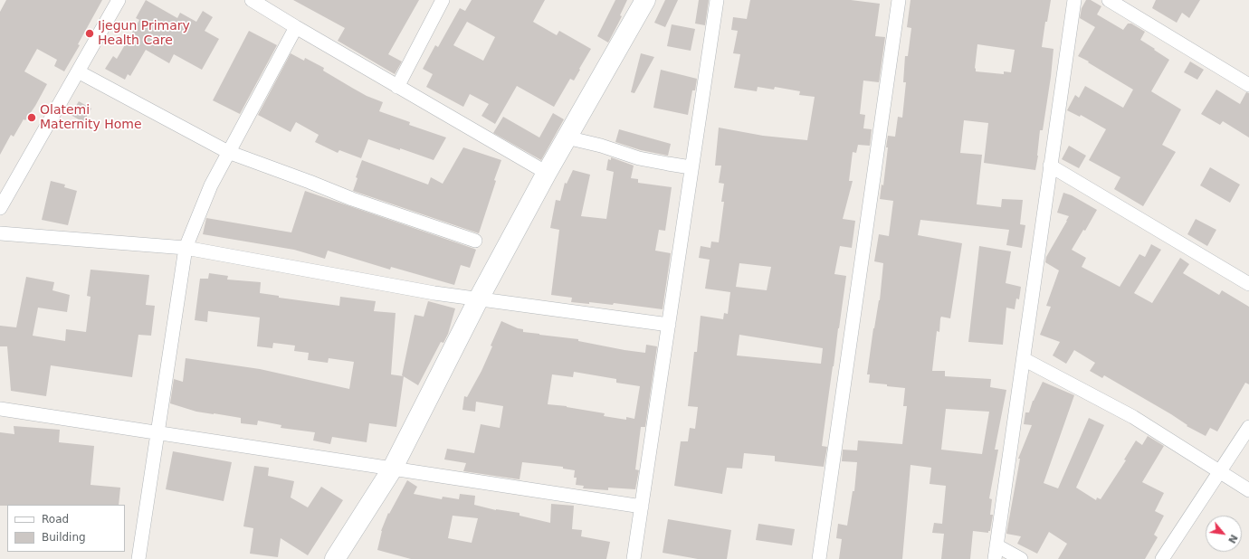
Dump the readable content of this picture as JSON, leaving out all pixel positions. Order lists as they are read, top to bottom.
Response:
{
  "places": ["Ijegun Primary Health Care", "Olatemi Maternity Home"],
  "legend": ["Road", "Building"],
  "north": "bottom right"
}
